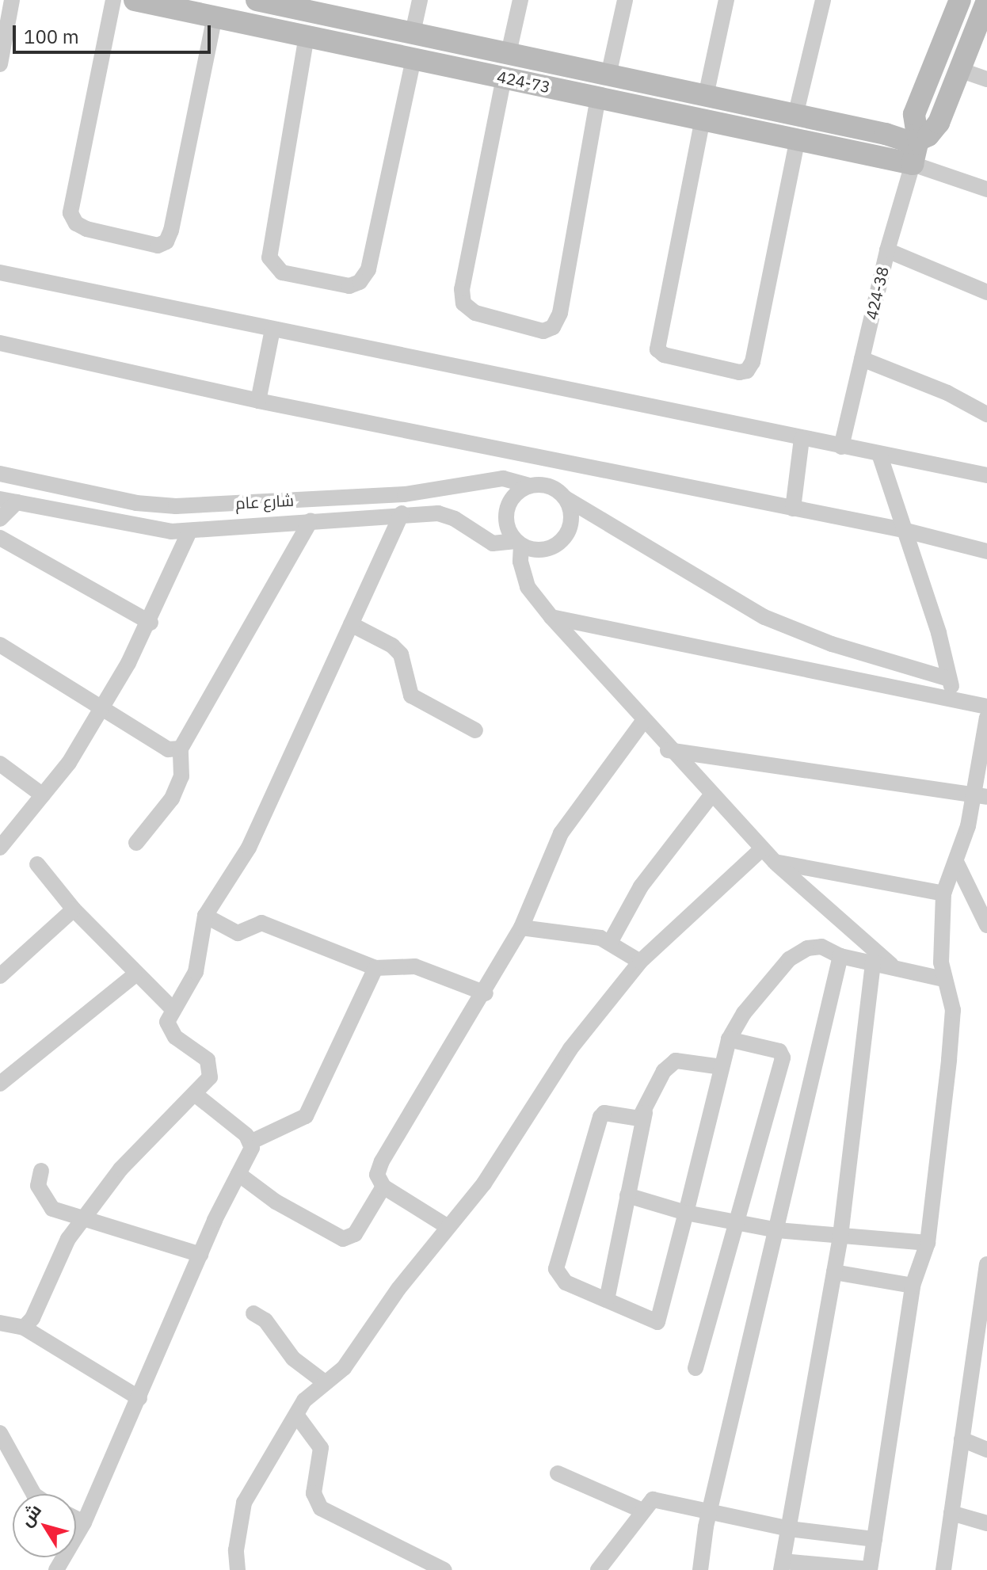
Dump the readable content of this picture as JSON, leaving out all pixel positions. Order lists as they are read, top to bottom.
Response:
{
  "streets": {
    "street": ["424-73", "424-38", "شارع عام"]
  },
  "crossings": [
    ["424-73", "424-38"]
  ],
  "scale_bar": "100 m",
  "north": "top left"
}
